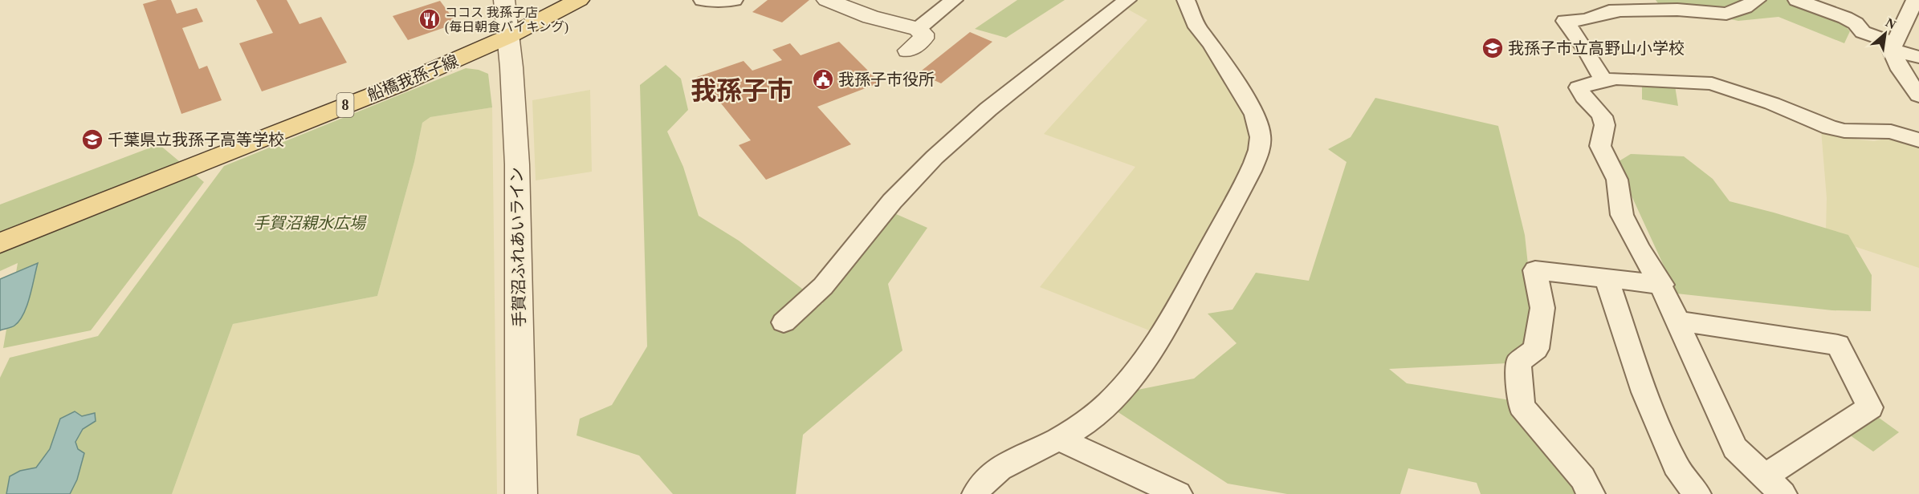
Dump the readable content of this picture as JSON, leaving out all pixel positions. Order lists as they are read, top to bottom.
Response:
{
  "streets": {
    "main road": ["船橋我孫子線", "8"],
    "street": ["手賀沼ふれあいライン"]
  },
  "crossings": [
    ["船橋我孫子線", "手賀沼ふれあいライン"]
  ],
  "districts": ["我孫子市"],
  "parks": ["手賀沼親水広場"],
  "places": {
    "restaurant": ["ココス 我孫子店 (毎日朝食バイキング)"],
    "school or university": ["我孫子市立高野山小学校", "千葉県立我孫子高等学校"],
    "public building": ["我孫子市役所"]
  },
  "north": "top right"
}
